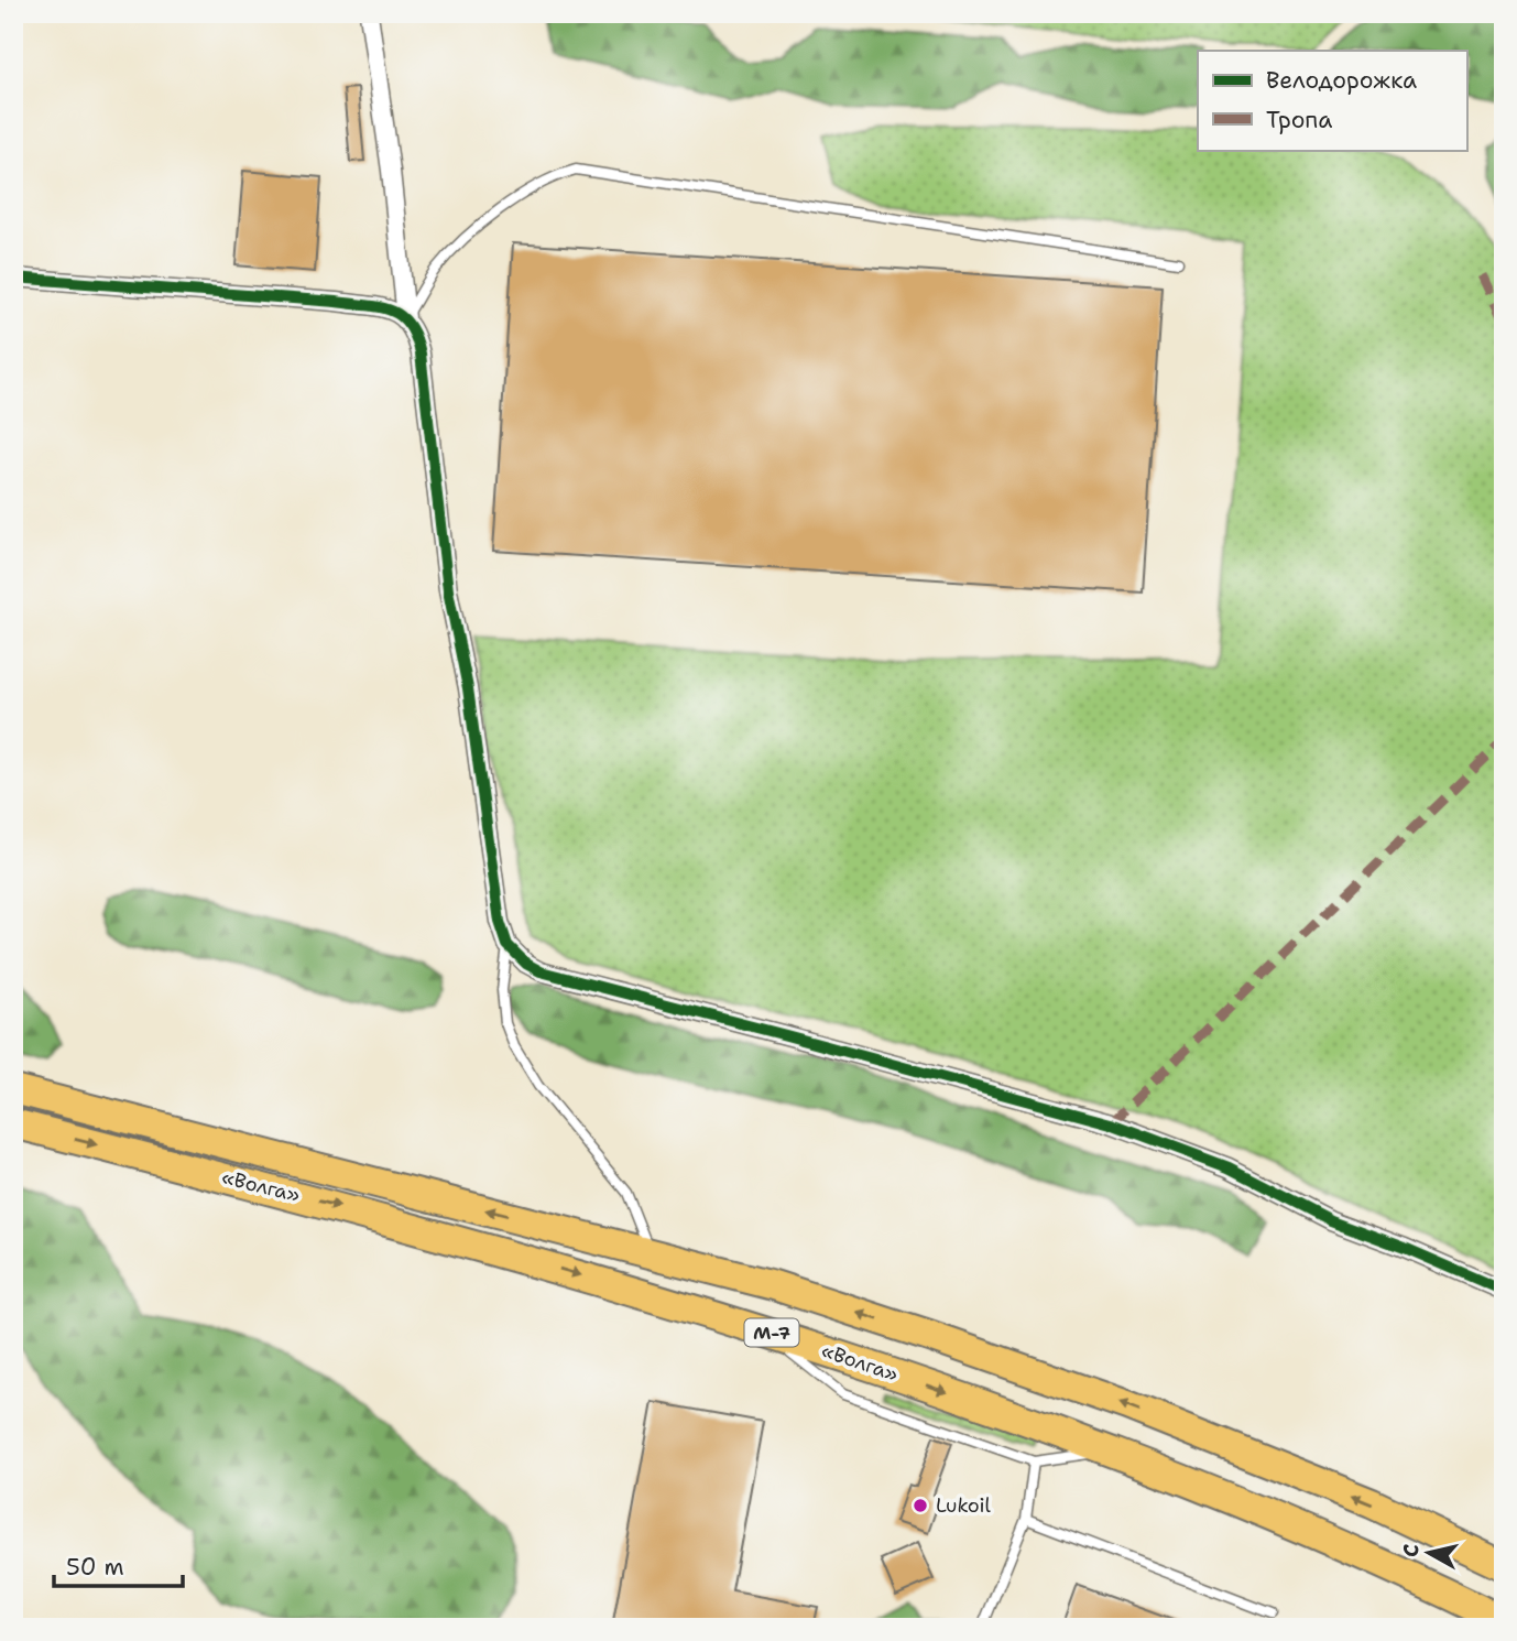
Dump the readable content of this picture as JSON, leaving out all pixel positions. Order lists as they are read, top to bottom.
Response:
{
  "streets": {
    "highway": ["«Волга»", "М-7"]
  },
  "places": ["Lukoil"],
  "legend": ["Велодорожка", "Тропа"],
  "scale_bar": "50 m",
  "north": "left"
}
